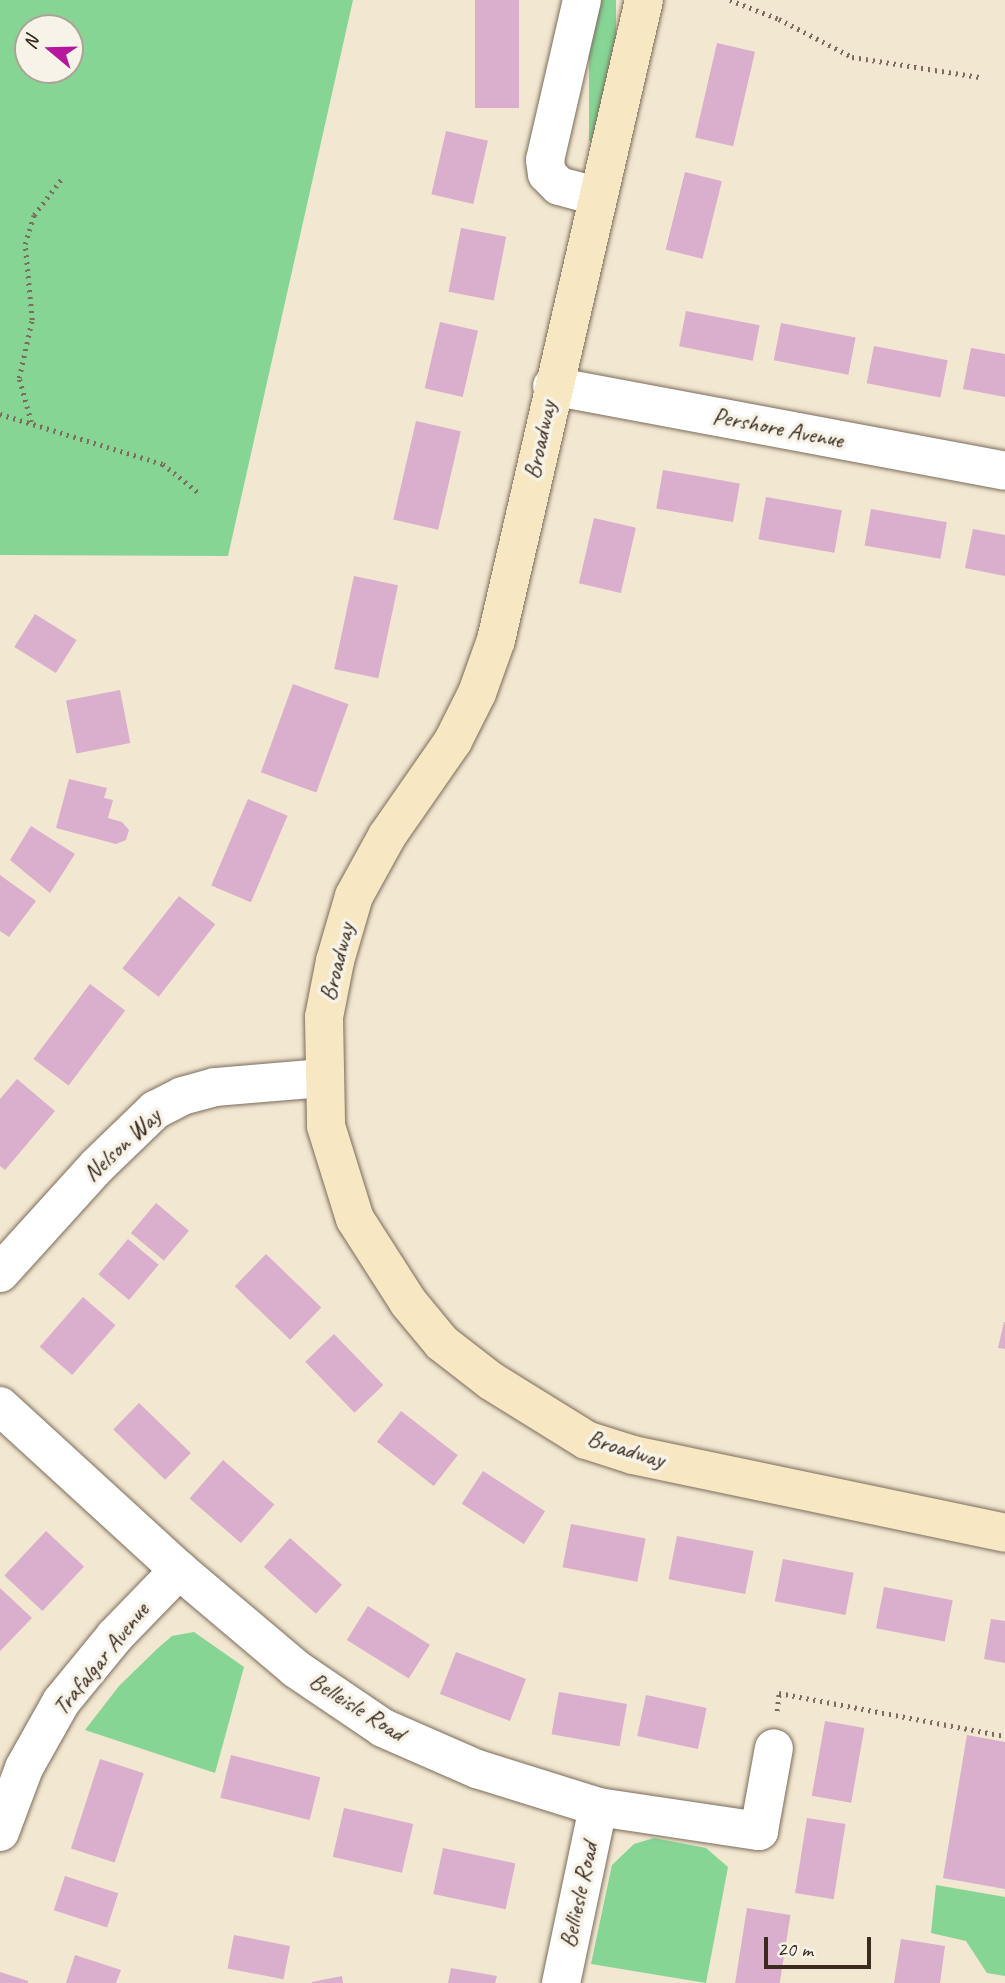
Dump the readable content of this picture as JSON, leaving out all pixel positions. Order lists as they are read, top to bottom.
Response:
{
  "streets": {
    "street": [
      "Pershore Avenue",
      "Broadway",
      "Nelson Way",
      "Trafalgar Avenue",
      "Belleisle Road",
      "Belliesle Road"
    ]
  },
  "crossings": [
    ["Pershore Avenue", "Broadway"],
    ["Broadway", "Nelson Way"],
    ["Trafalgar Avenue", "Belleisle Road"],
    ["Belleisle Road", "Belliesle Road"]
  ],
  "scale_bar": "20 m",
  "north": "left"
}
